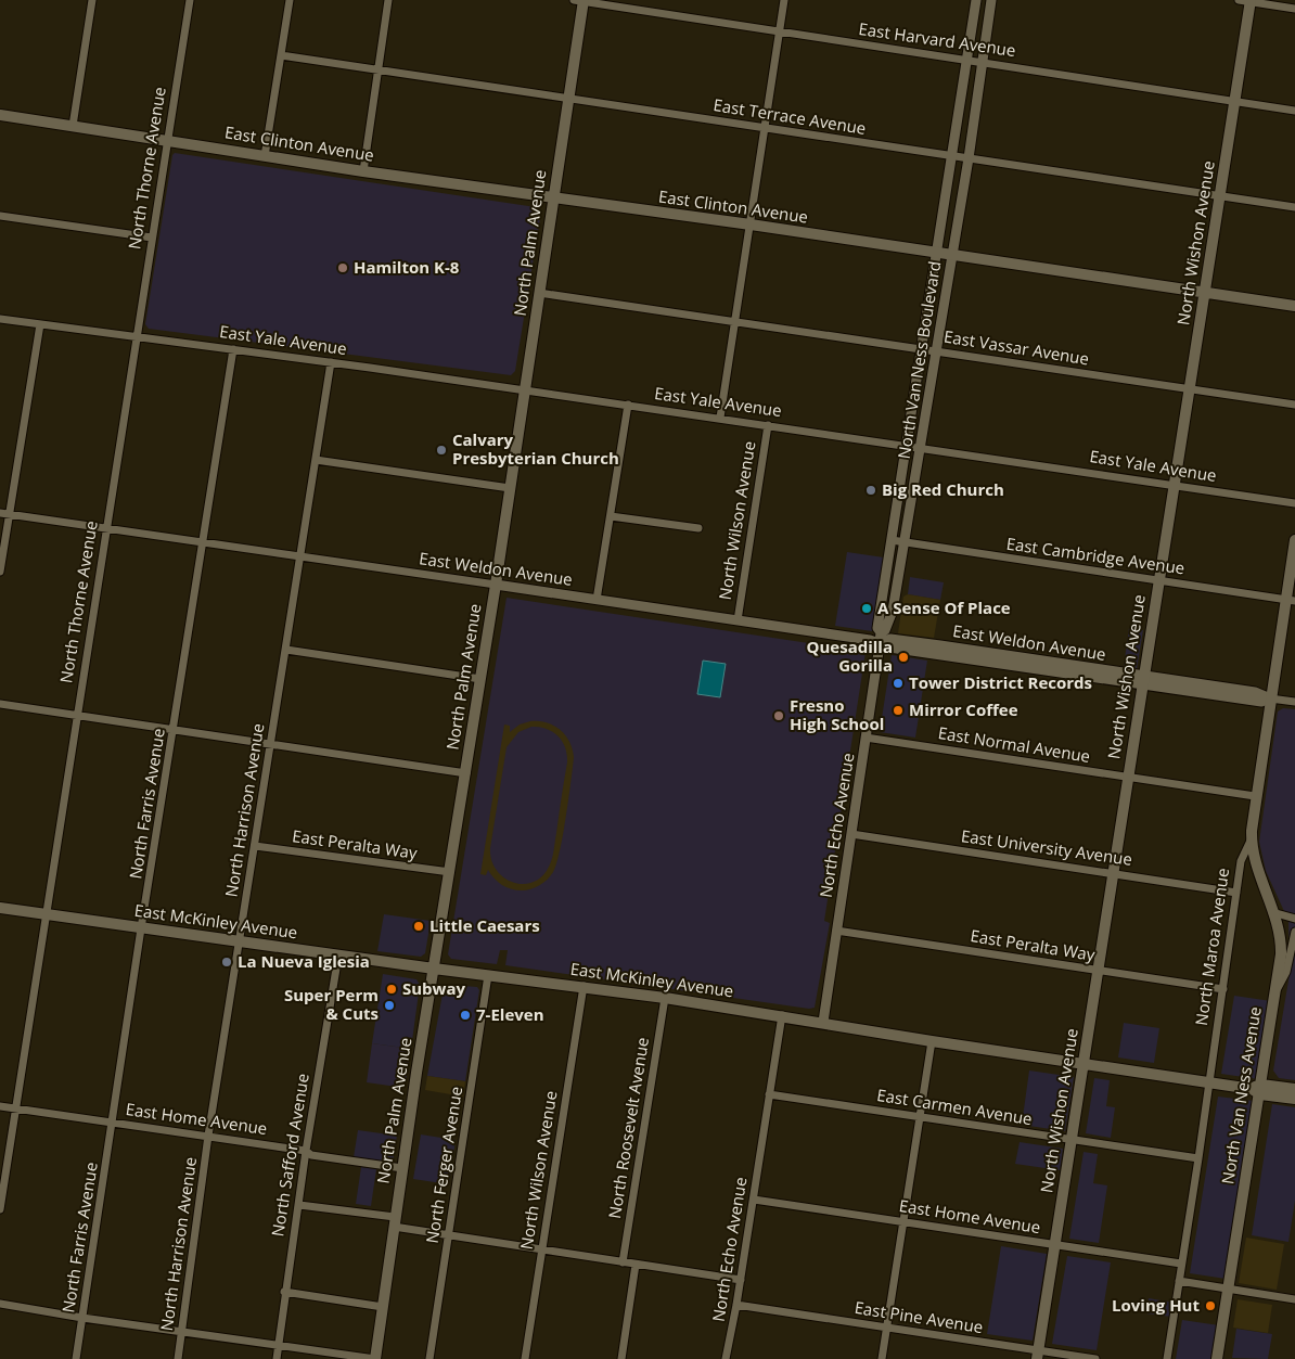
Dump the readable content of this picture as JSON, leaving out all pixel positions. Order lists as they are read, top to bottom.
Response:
{
  "streets": {
    "main road": [
      "East Clinton Avenue",
      "North Palm Avenue",
      "North Wishon Avenue",
      "East McKinley Avenue",
      "North Maroa Avenue",
      "North Van Ness Avenue"
    ],
    "street": [
      "East Harvard Avenue",
      "East Terrace Avenue",
      "North Thorne Avenue",
      "East Yale Avenue",
      "East Vassar Avenue",
      "North Van Ness Boulevard",
      "North Wilson Avenue",
      "East Cambridge Avenue",
      "East Weldon Avenue",
      "East Normal Avenue",
      "North Farris Avenue",
      "North Harrison Avenue",
      "North Echo Avenue",
      "East Peralta Way",
      "East University Avenue",
      "East Carmen Avenue",
      "East Home Avenue",
      "North Roosevelt Avenue",
      "North Safford Avenue",
      "North Ferger Avenue",
      "East Pine Avenue"
    ]
  },
  "crossings": [
    ["East Harvard Avenue", "North Palm Avenue"],
    ["East Harvard Avenue", "North Wishon Avenue"],
    ["East Harvard Avenue", "North Van Ness Boulevard"],
    ["East Terrace Avenue", "North Palm Avenue"],
    ["East Terrace Avenue", "North Wishon Avenue"],
    ["East Terrace Avenue", "North Van Ness Boulevard"],
    ["East Clinton Avenue", "North Thorne Avenue"],
    ["East Clinton Avenue", "North Palm Avenue"],
    ["East Clinton Avenue", "North Wishon Avenue"],
    ["East Clinton Avenue", "North Van Ness Boulevard"],
    ["North Thorne Avenue", "East Yale Avenue"],
    ["North Thorne Avenue", "East Weldon Avenue"],
    ["North Thorne Avenue", "East McKinley Avenue"],
    ["North Thorne Avenue", "East Home Avenue"],
    ["North Palm Avenue", "East Yale Avenue"],
    ["North Palm Avenue", "East Vassar Avenue"],
    ["North Palm Avenue", "East Weldon Avenue"],
    ["North Palm Avenue", "East Peralta Way"],
    ["North Palm Avenue", "East McKinley Avenue"],
    ["North Palm Avenue", "East Home Avenue"],
    ["North Wishon Avenue", "East Yale Avenue"],
    ["North Wishon Avenue", "East Vassar Avenue"],
    ["North Wishon Avenue", "East Cambridge Avenue"],
    ["North Wishon Avenue", "East Weldon Avenue"],
    ["North Wishon Avenue", "East Normal Avenue"],
    ["North Wishon Avenue", "East Peralta Way"],
    ["North Wishon Avenue", "East University Avenue"],
    ["North Wishon Avenue", "East McKinley Avenue"],
    ["North Wishon Avenue", "East Carmen Avenue"],
    ["North Wishon Avenue", "East Home Avenue"],
    ["North Wishon Avenue", "East Pine Avenue"],
    ["East Yale Avenue", "North Van Ness Boulevard"],
    ["East Yale Avenue", "North Wilson Avenue"],
    ["East Yale Avenue", "North Farris Avenue"],
    ["East Yale Avenue", "North Harrison Avenue"],
    ["East Vassar Avenue", "North Van Ness Boulevard"],
    ["North Van Ness Boulevard", "East Cambridge Avenue"],
    ["North Van Ness Boulevard", "East Weldon Avenue"],
    ["North Van Ness Boulevard", "North Echo Avenue"],
    ["North Wilson Avenue", "East Weldon Avenue"],
    ["North Wilson Avenue", "East McKinley Avenue"],
    ["East Cambridge Avenue", "North Maroa Avenue"],
    ["East Weldon Avenue", "North Farris Avenue"],
    ["East Weldon Avenue", "North Harrison Avenue"],
    ["East Weldon Avenue", "North Echo Avenue"],
    ["East Weldon Avenue", "North Maroa Avenue"],
    ["East Normal Avenue", "North Echo Avenue"],
    ["East Normal Avenue", "North Maroa Avenue"],
    ["North Farris Avenue", "East McKinley Avenue"],
    ["North Farris Avenue", "East Home Avenue"],
    ["North Harrison Avenue", "East Peralta Way"],
    ["North Harrison Avenue", "East McKinley Avenue"],
    ["North Harrison Avenue", "East Home Avenue"],
    ["North Echo Avenue", "East Peralta Way"],
    ["North Echo Avenue", "East University Avenue"],
    ["North Echo Avenue", "East McKinley Avenue"],
    ["North Echo Avenue", "East Carmen Avenue"],
    ["North Echo Avenue", "East Home Avenue"],
    ["North Echo Avenue", "East Pine Avenue"],
    ["East Peralta Way", "North Maroa Avenue"],
    ["East University Avenue", "North Maroa Avenue"],
    ["East McKinley Avenue", "North Maroa Avenue"],
    ["East McKinley Avenue", "North Van Ness Avenue"],
    ["East McKinley Avenue", "North Roosevelt Avenue"],
    ["East McKinley Avenue", "North Safford Avenue"],
    ["East McKinley Avenue", "North Ferger Avenue"],
    ["North Maroa Avenue", "North Van Ness Avenue"],
    ["North Maroa Avenue", "East Carmen Avenue"],
    ["North Maroa Avenue", "East Home Avenue"],
    ["East Home Avenue", "North Safford Avenue"]
  ],
  "places": [
    "Hamilton K-8",
    "Calvary Presbyterian Church",
    "Big Red Church",
    "A Sense Of Place",
    "Quesadilla Gorilla",
    "Tower District Records",
    "Mirror Coffee",
    "Fresno High School",
    "Little Caesars",
    "La Nueva Iglesia",
    "Subway",
    "Super Perm & Cuts",
    "7-Eleven",
    "Loving Hut"
  ]
}
